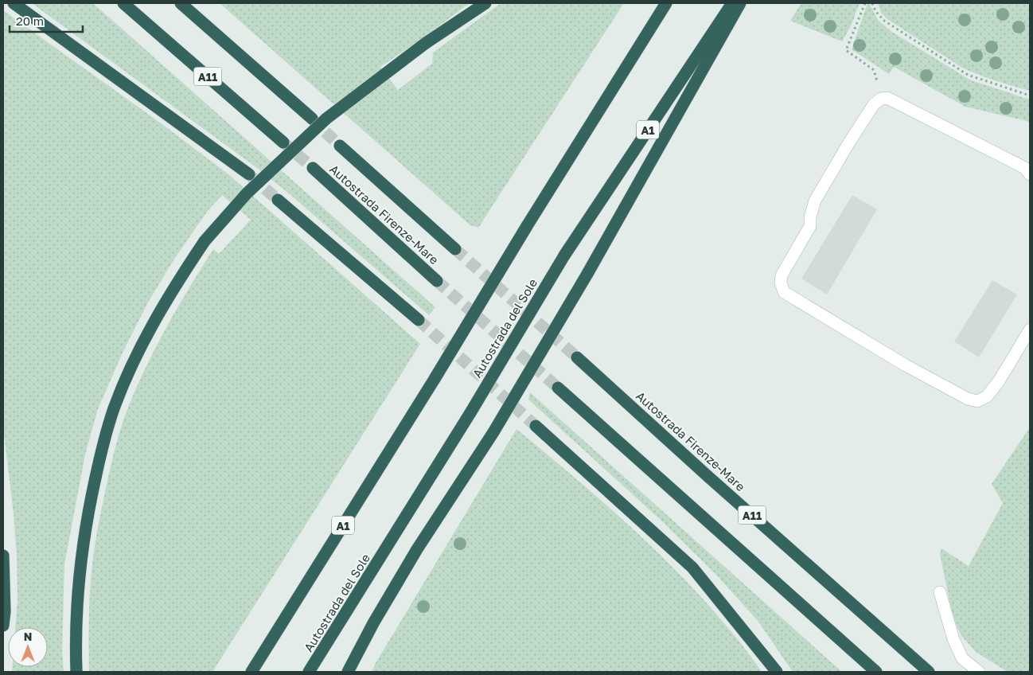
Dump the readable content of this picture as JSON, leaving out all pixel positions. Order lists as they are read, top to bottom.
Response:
{
  "streets": {
    "highway": [
      "A11",
      "A1",
      "Autostrada Firenze-Mare",
      "Autostrada del Sole"
    ]
  },
  "scale_bar": "20 m",
  "north": "top"
}
